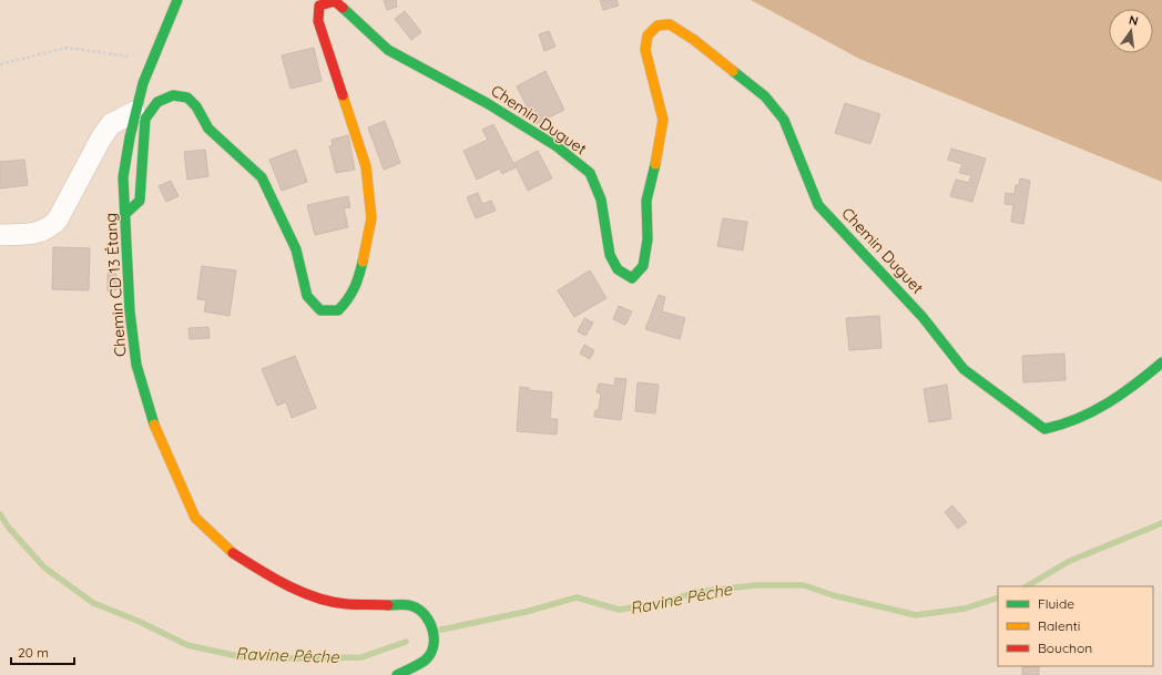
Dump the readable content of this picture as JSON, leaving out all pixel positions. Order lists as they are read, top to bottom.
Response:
{
  "streets": {
    "street": ["Chemin Duguet", "Chemin CD 13 Étang"]
  },
  "crossings": [
    ["Chemin Duguet", "Chemin CD 13 Étang"]
  ],
  "water": ["Ravine Pêche"],
  "legend": ["Fluide", "Ralenti", "Bouchon"],
  "scale_bar": "20 m",
  "north": "top"
}
